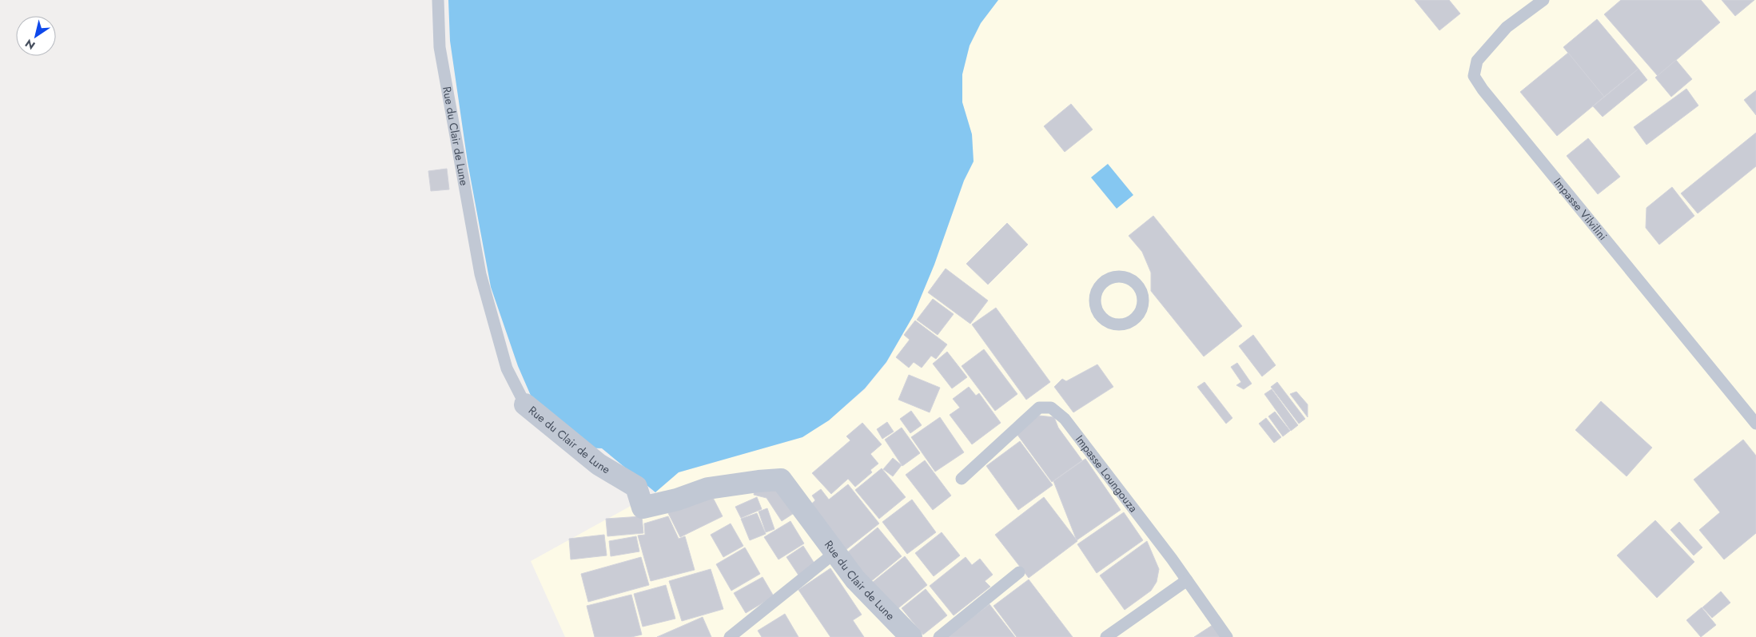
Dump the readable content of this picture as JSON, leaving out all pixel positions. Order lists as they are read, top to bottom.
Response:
{
  "streets": {
    "street": ["Rue du Clair de Lune"],
    "lane": ["Impasse Vilvilini", "Impasse Loungouza"]
  },
  "north": "bottom left"
}
